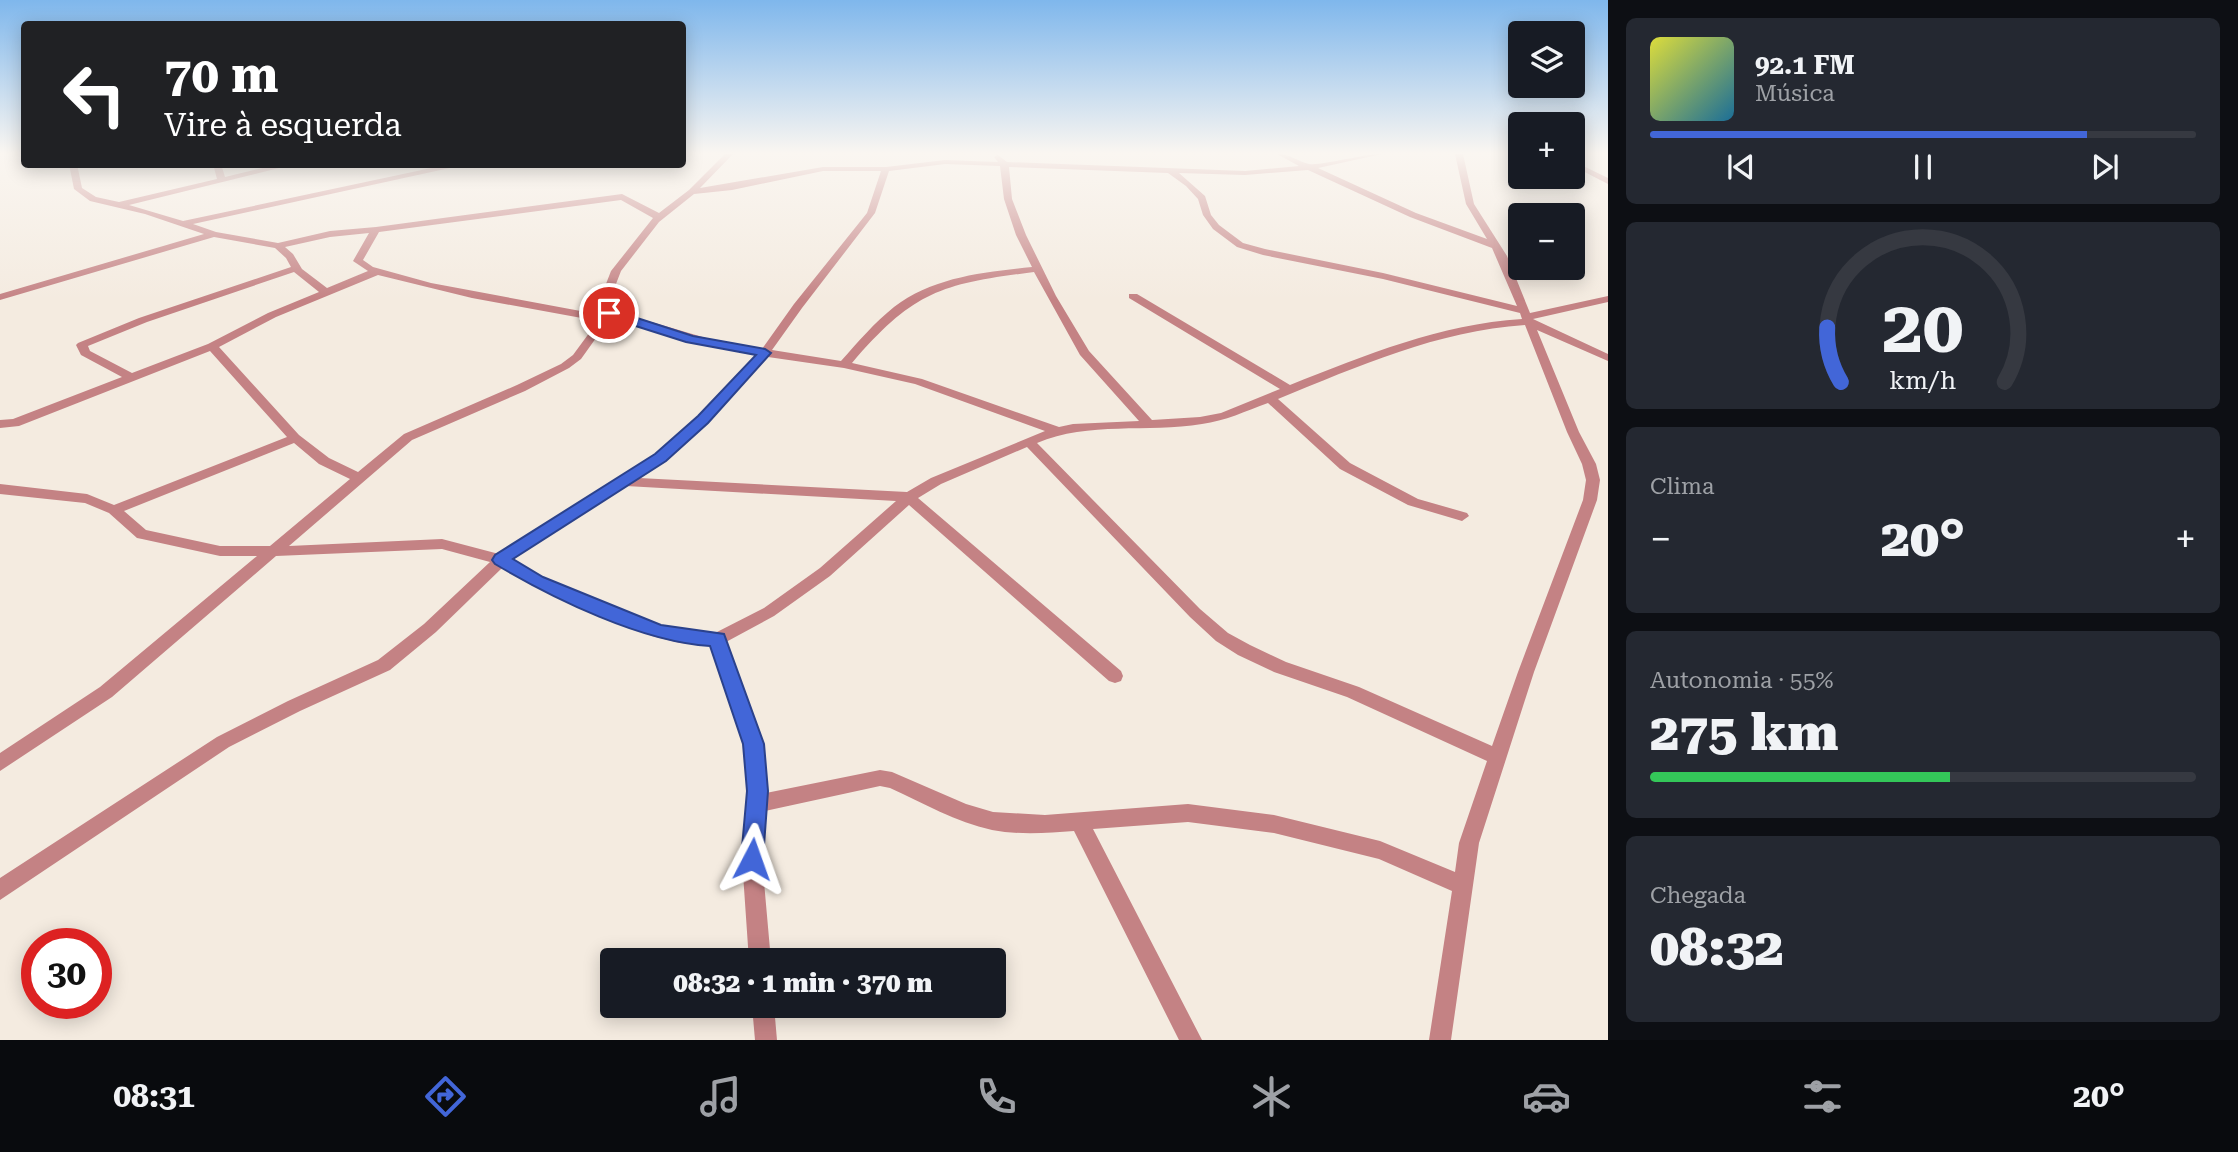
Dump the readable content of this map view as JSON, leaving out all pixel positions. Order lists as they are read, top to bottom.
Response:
{
  "page": {
    "map_buttons": ["+", "−"],
    "turn": ["70 m", "Vire à esquerda"],
    "song": ["92.1 FM", "Música"],
    "tile": [
      "Clima",
      ["Autonomia · 55%", "275 km"],
      ["Chegada", "08:32"]
    ],
    "heat": ["−", "20°", "+"],
    "limit": "30",
    "trip": "08:32 · 1 min · 370 m",
    "tabs": ["08:31", "20°"],
    "gauge": ["20", "km/h"]
  }
}
